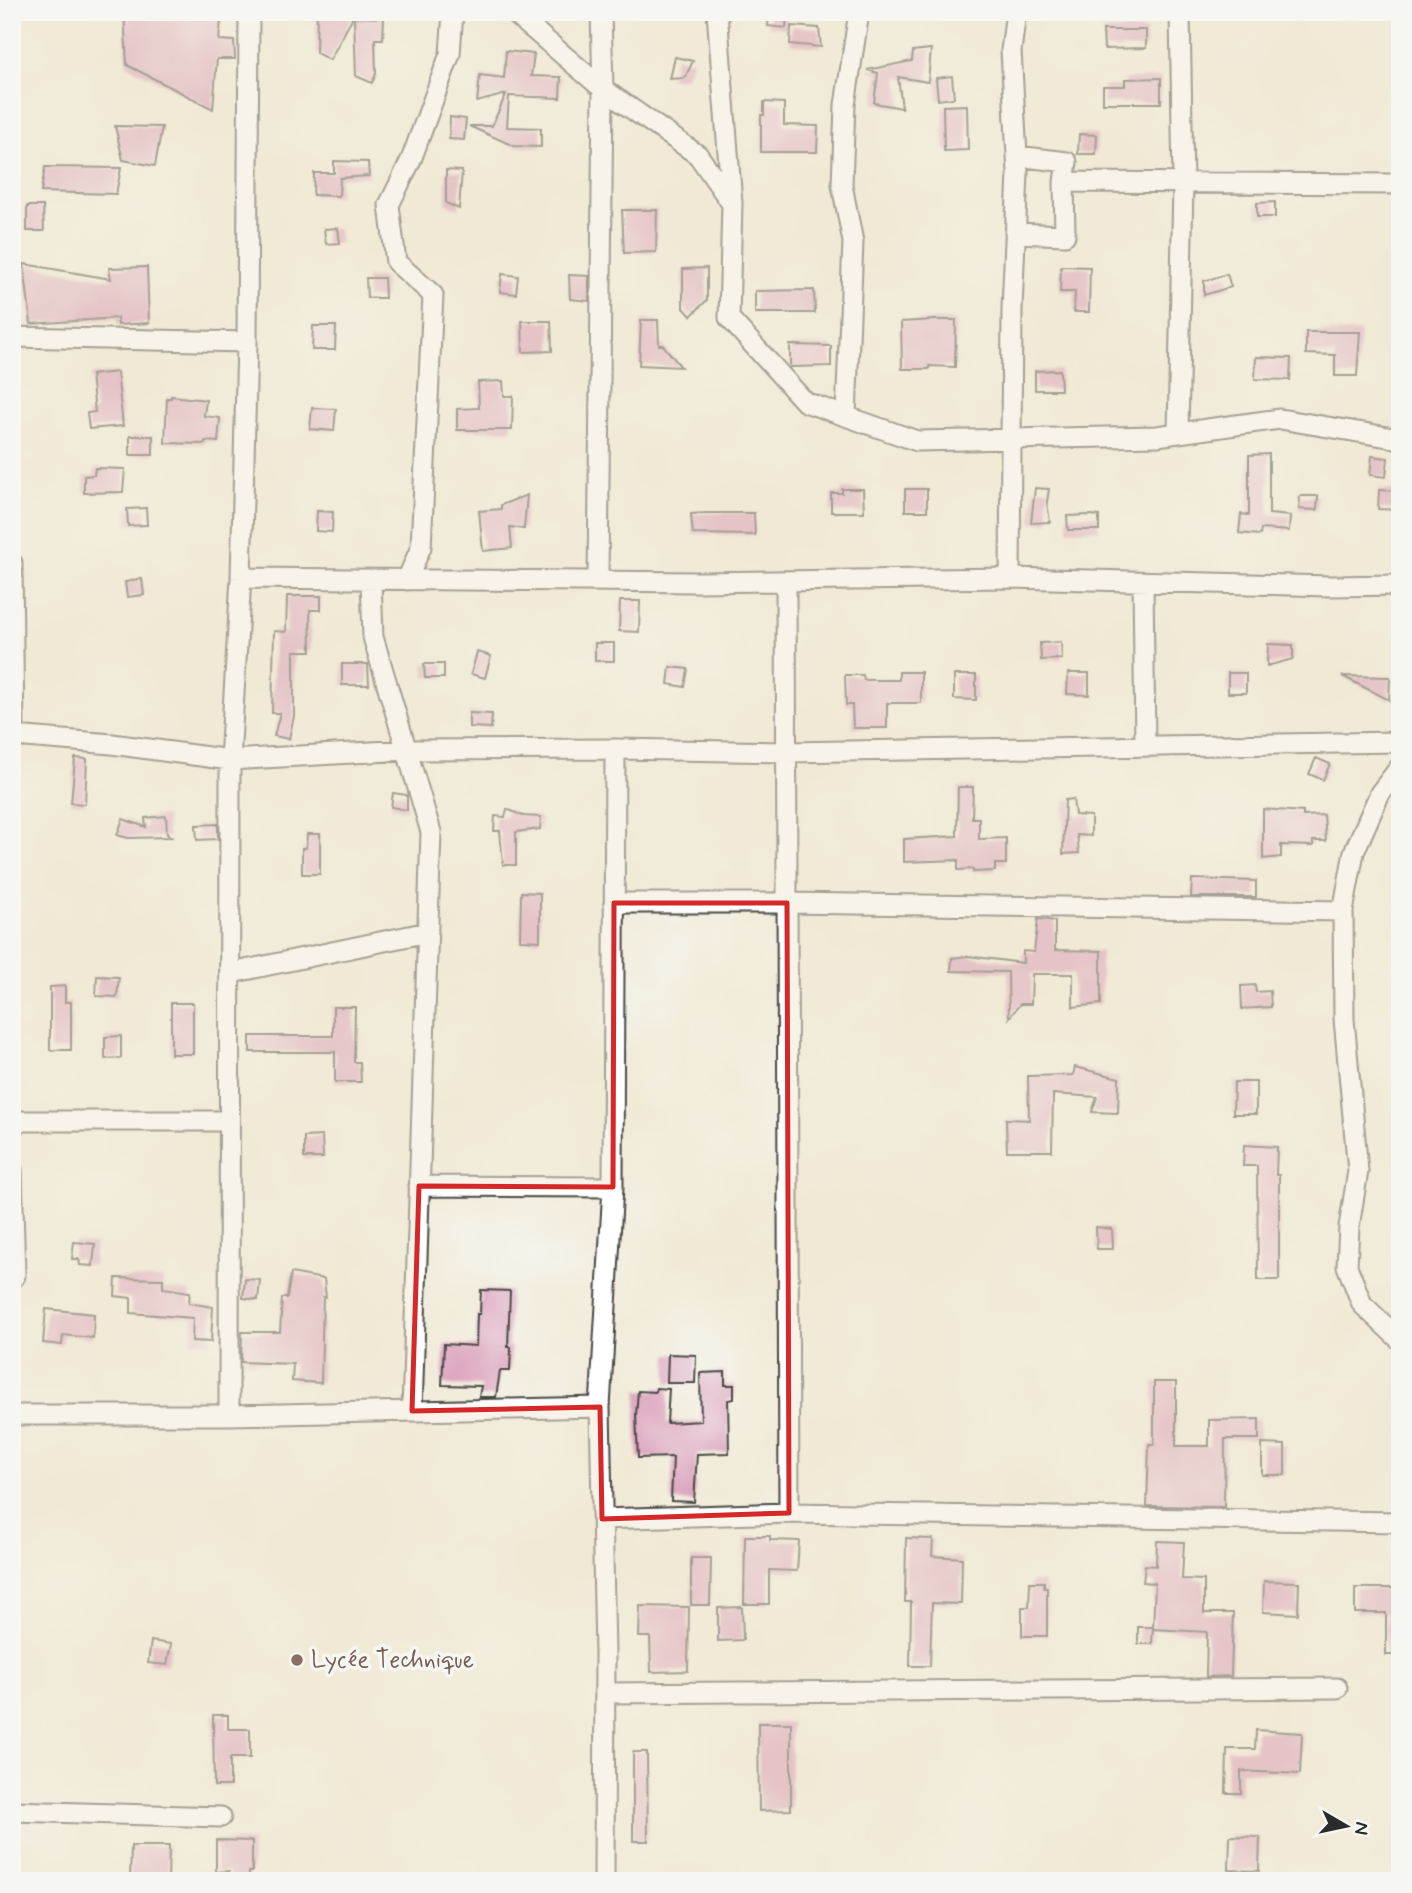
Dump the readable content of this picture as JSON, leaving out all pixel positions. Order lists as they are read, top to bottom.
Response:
{
  "places": ["Lycée Technique"],
  "north": "right"
}
